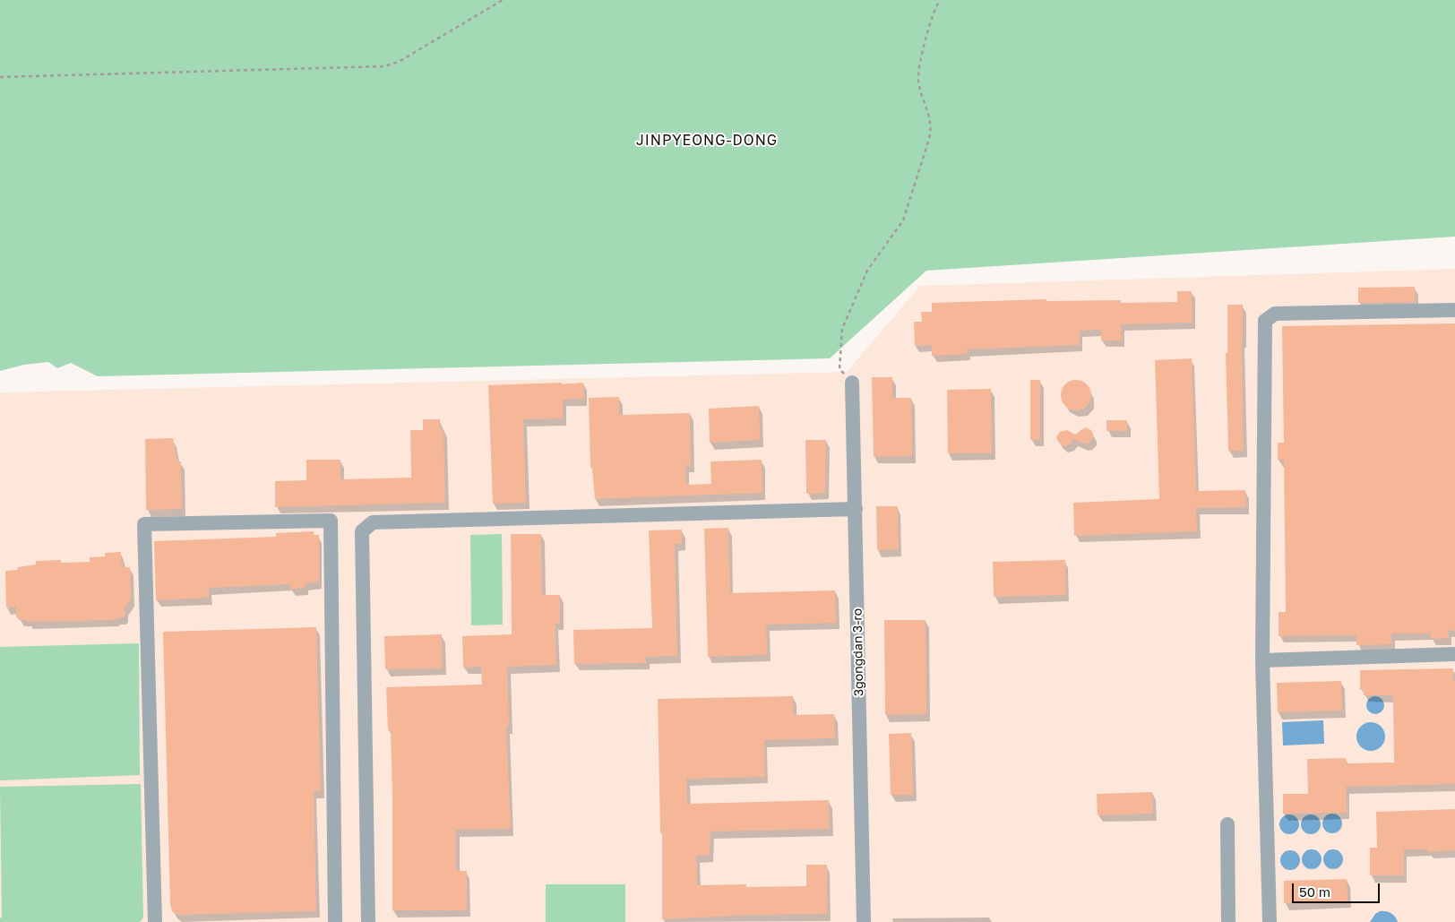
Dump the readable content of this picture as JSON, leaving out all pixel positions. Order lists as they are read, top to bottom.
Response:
{
  "streets": {
    "street": ["3gongdan 3-ro"]
  },
  "districts": ["JINPYEONG-DONG"],
  "scale_bar": "50 m"
}
